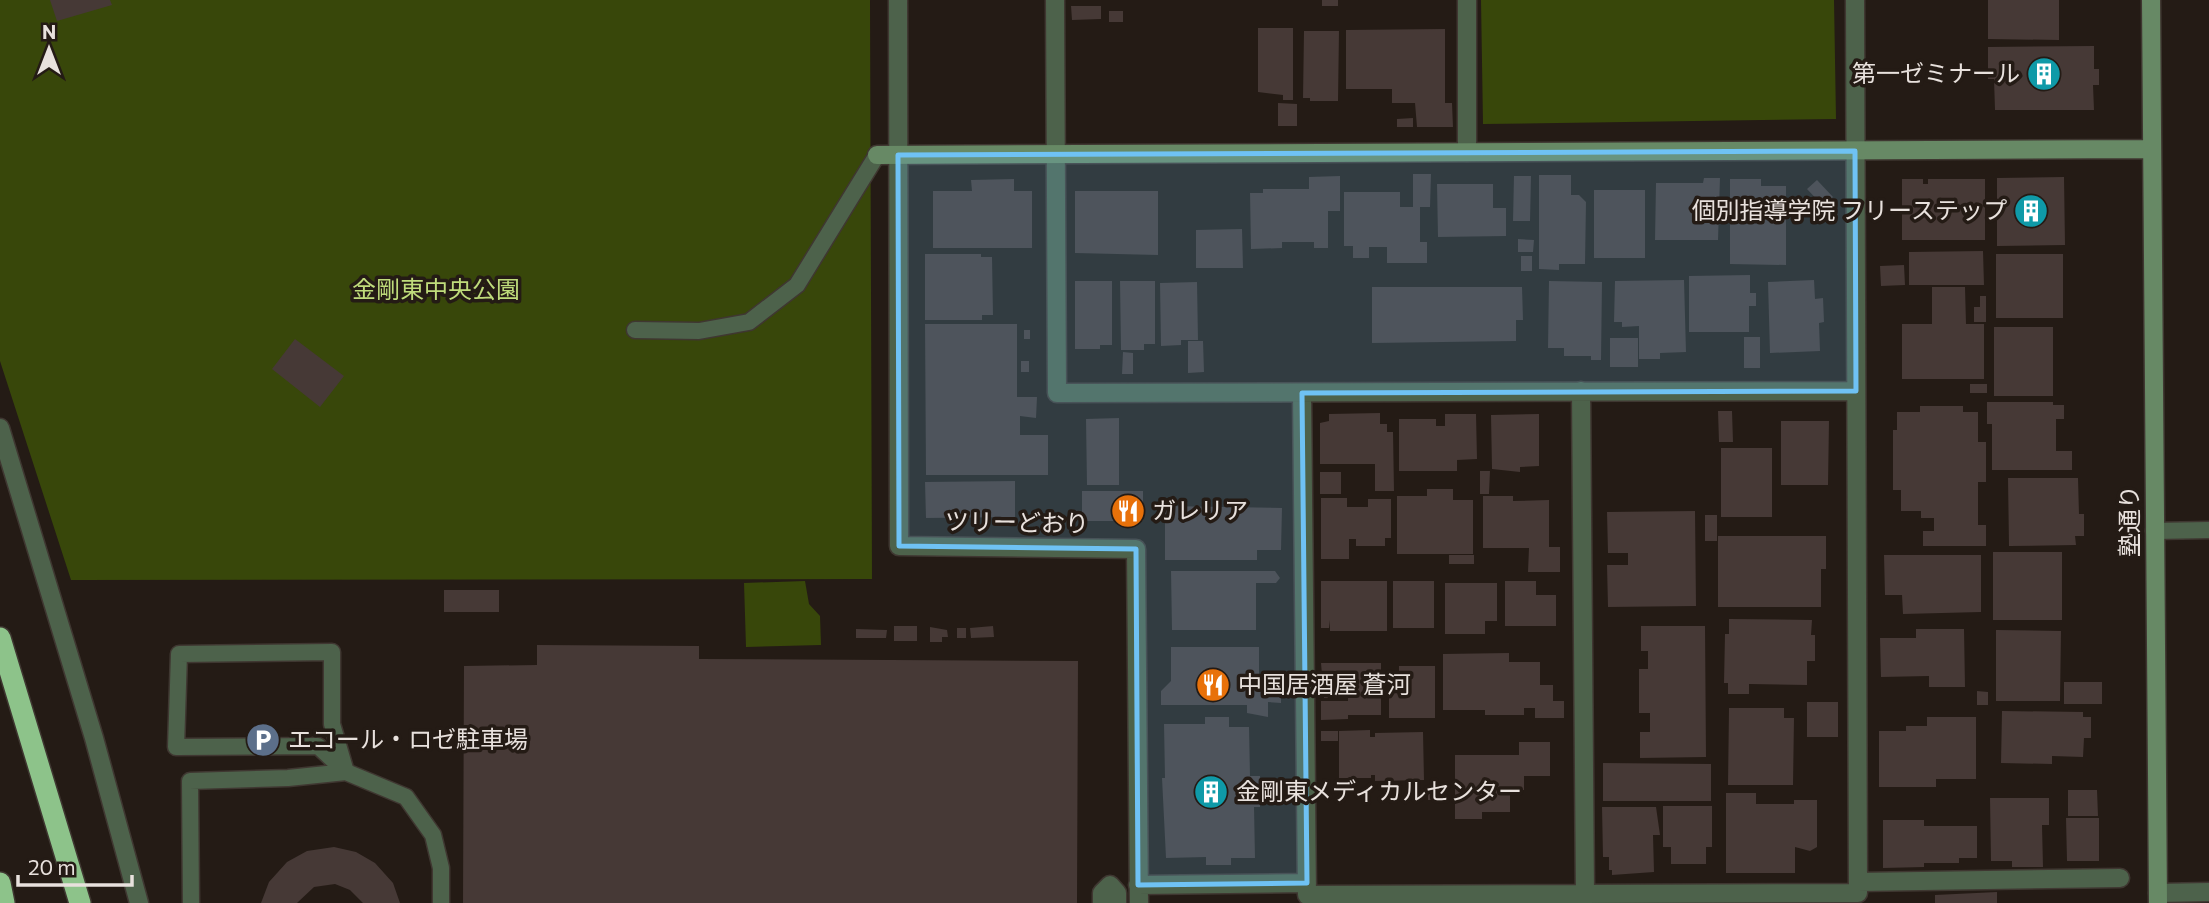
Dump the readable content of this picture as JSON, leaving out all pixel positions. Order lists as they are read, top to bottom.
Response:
{
  "streets": {
    "street": ["塾通り", "ツリーどおり"]
  },
  "parks": ["金剛東中央公園"],
  "places": {
    "building": ["第一ゼミナール", "個別指導学院 フリーステップ", "金剛東メディカルセンター"],
    "restaurant": ["ガレリア", "中国居酒屋 蒼河"],
    "parking": ["エコール・ロゼ駐車場"]
  },
  "scale_bar": "20 m",
  "north": "top"
}
